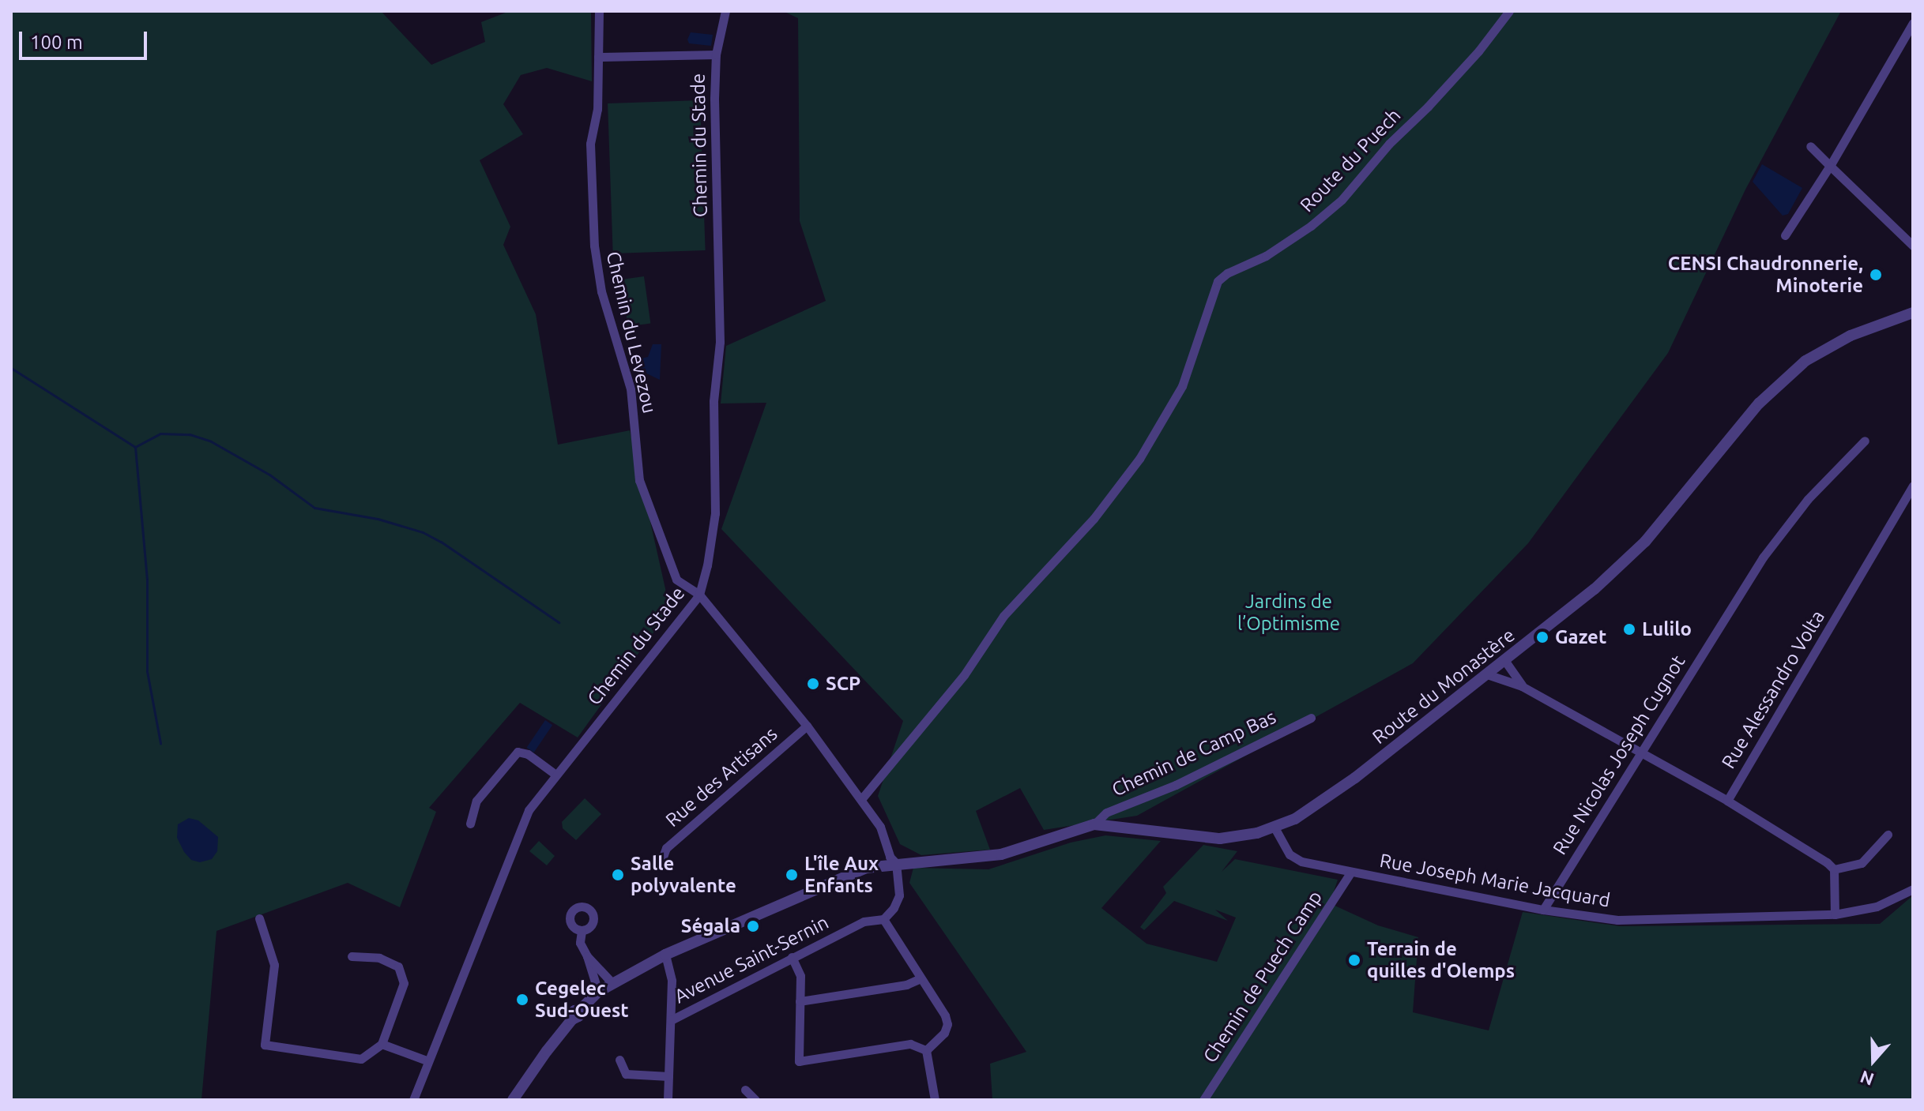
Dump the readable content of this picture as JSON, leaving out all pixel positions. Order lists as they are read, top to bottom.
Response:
{
  "streets": {
    "street": [
      "Chemin du Stade",
      "Route du Puech",
      "Chemin du Levezou",
      "Route du Monastère",
      "Rue Alessandro Volta",
      "Chemin de Camp Bas",
      "Rue Nicolas Joseph Cugnot",
      "Rue des Artisans",
      "Rue Joseph Marie Jacquard",
      "Avenue Saint-Sernin",
      "Chemin de Puech Camp"
    ]
  },
  "crossings": [
    ["Chemin du Stade", "Chemin du Levezou"],
    ["Route du Monastère", "Chemin de Camp Bas"],
    ["Route du Monastère", "Rue Joseph Marie Jacquard"],
    ["Route du Monastère", "Avenue Saint-Sernin"],
    ["Rue Nicolas Joseph Cugnot", "Rue Joseph Marie Jacquard"],
    ["Rue Joseph Marie Jacquard", "Chemin de Puech Camp"]
  ],
  "parks": ["Jardins de l’Optimisme"],
  "places": [
    "CENSI Chaudronnerie, Minoterie",
    "Lulilo",
    "Gazet",
    "SCP",
    "Salle polyvalente",
    "L'île Aux Enfants",
    "Ségala",
    "Terrain de quilles d'Olemps",
    "Cegelec Sud-Ouest"
  ],
  "scale_bar": "100 m",
  "north": "bottom"
}
